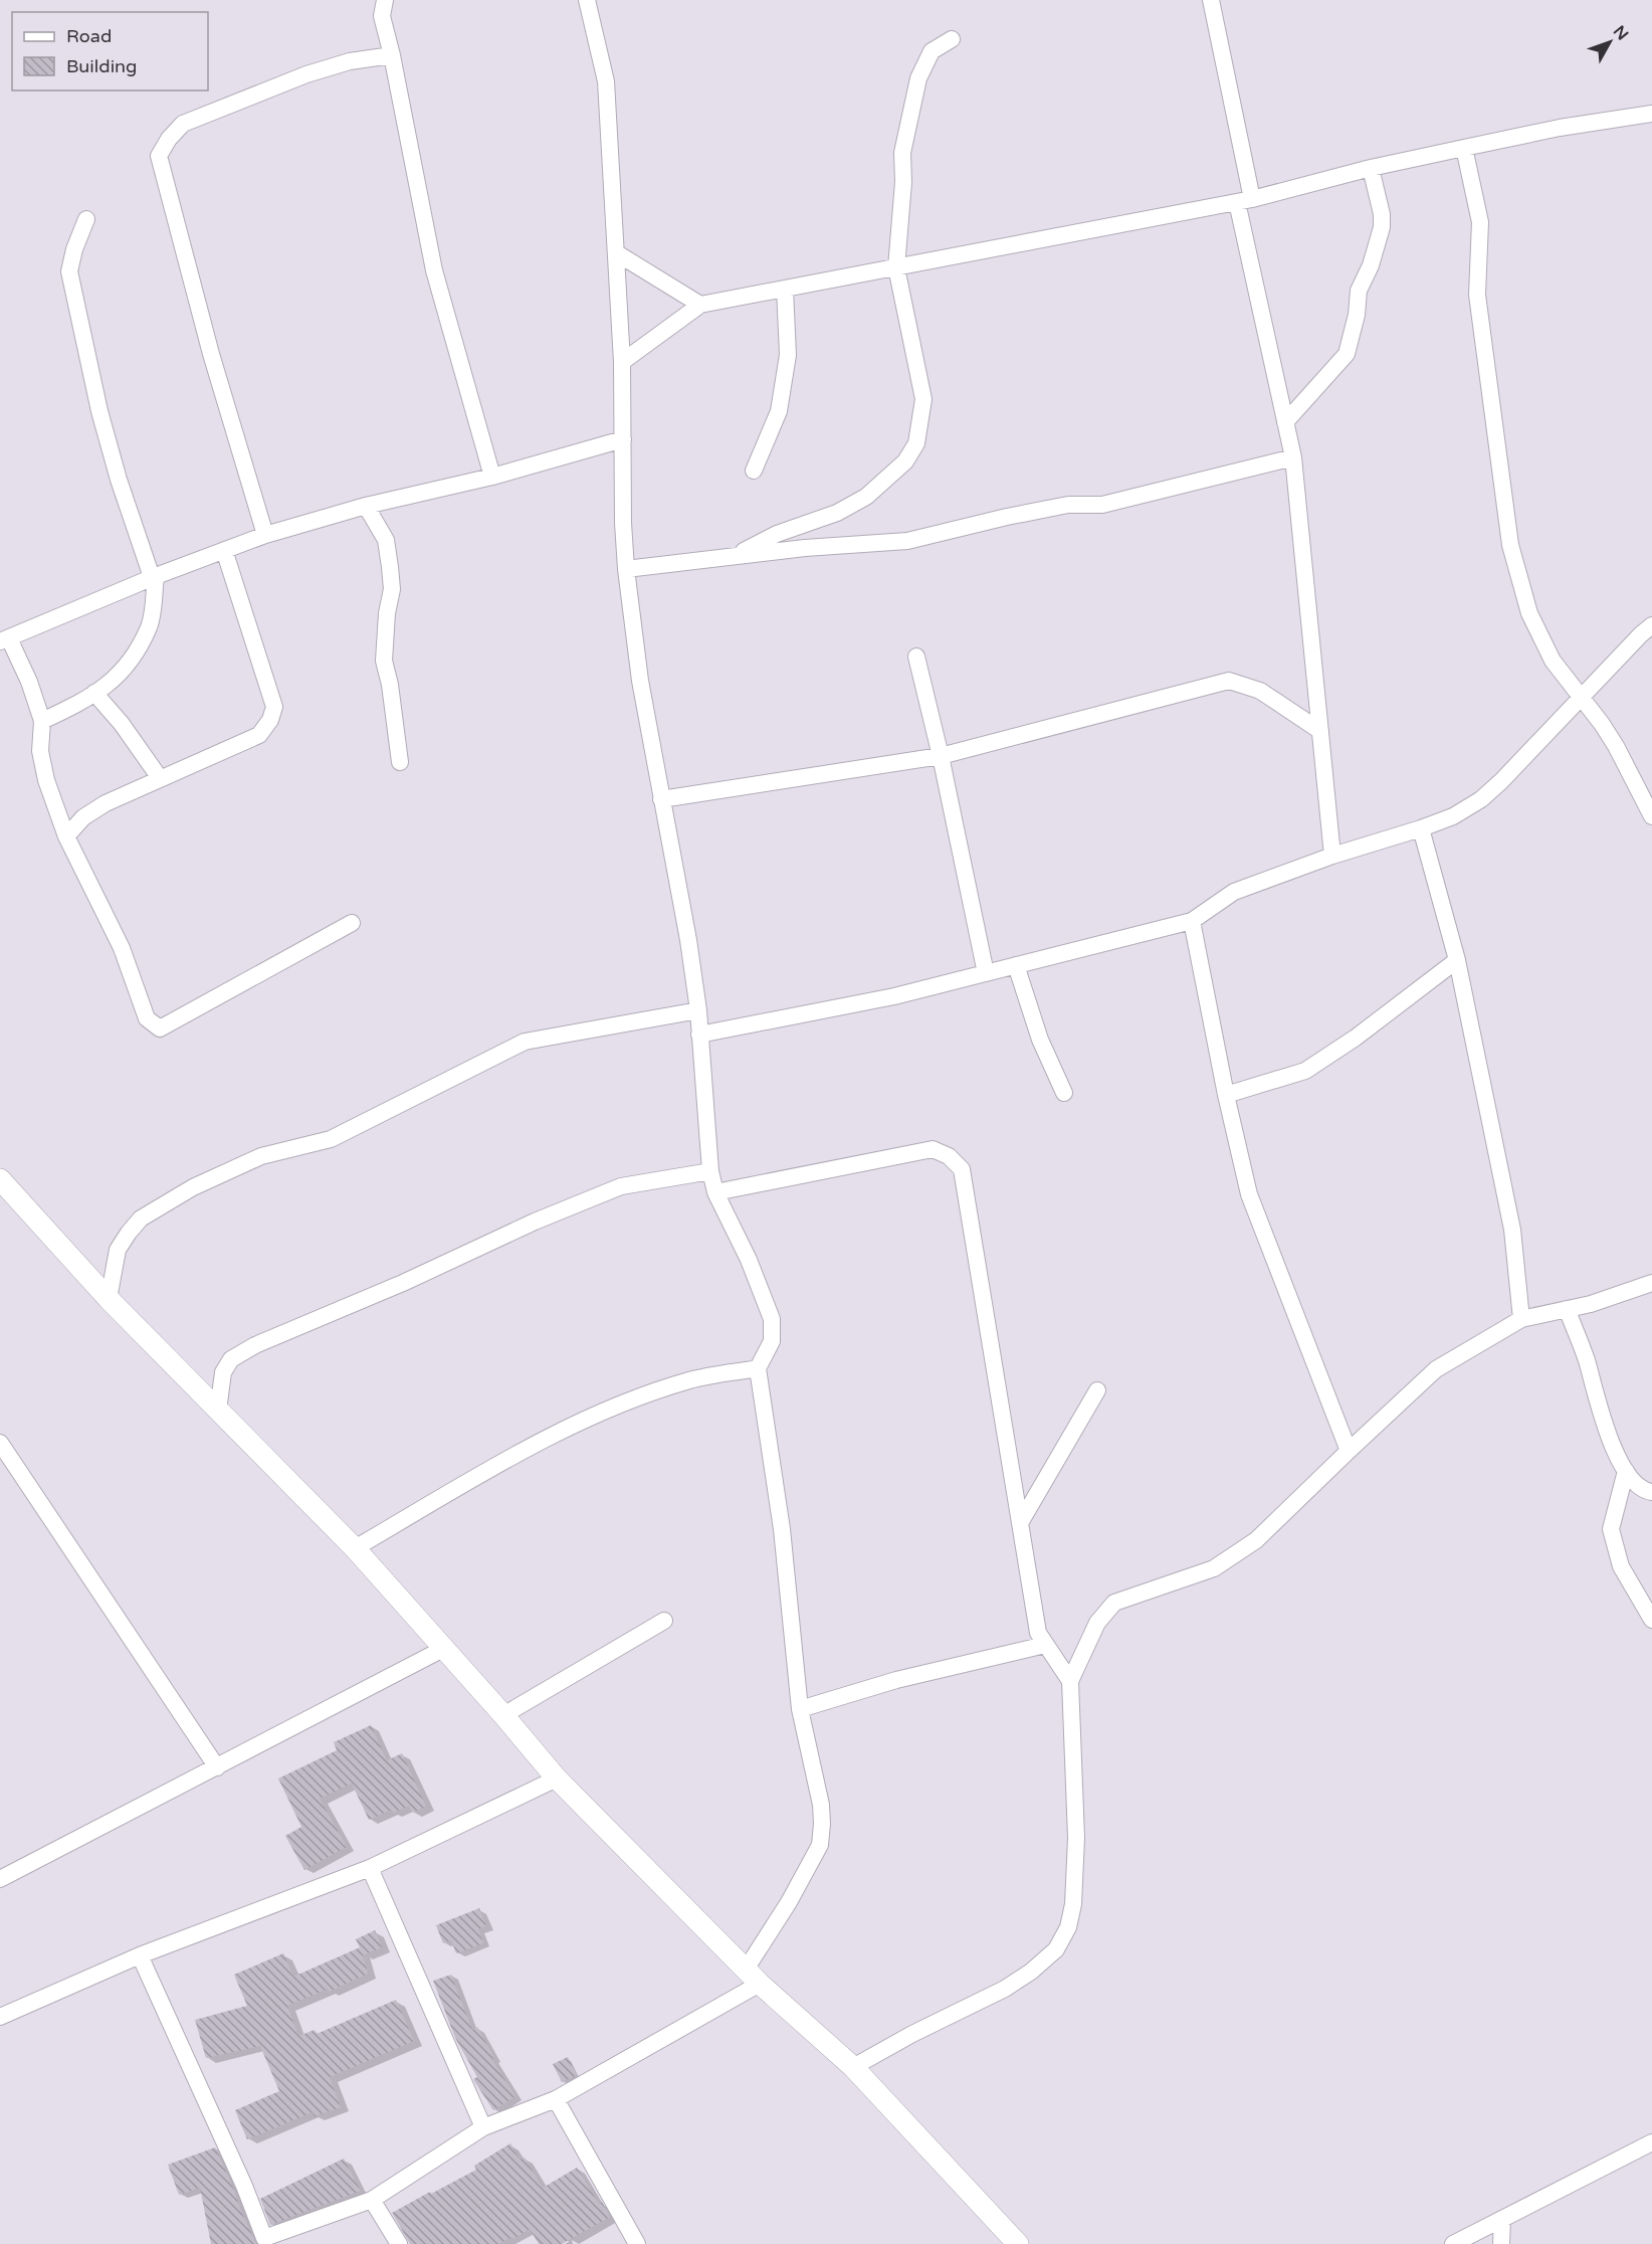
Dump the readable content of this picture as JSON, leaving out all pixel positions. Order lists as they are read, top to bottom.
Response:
{
  "legend": ["Road", "Building"],
  "north": "top right"
}
